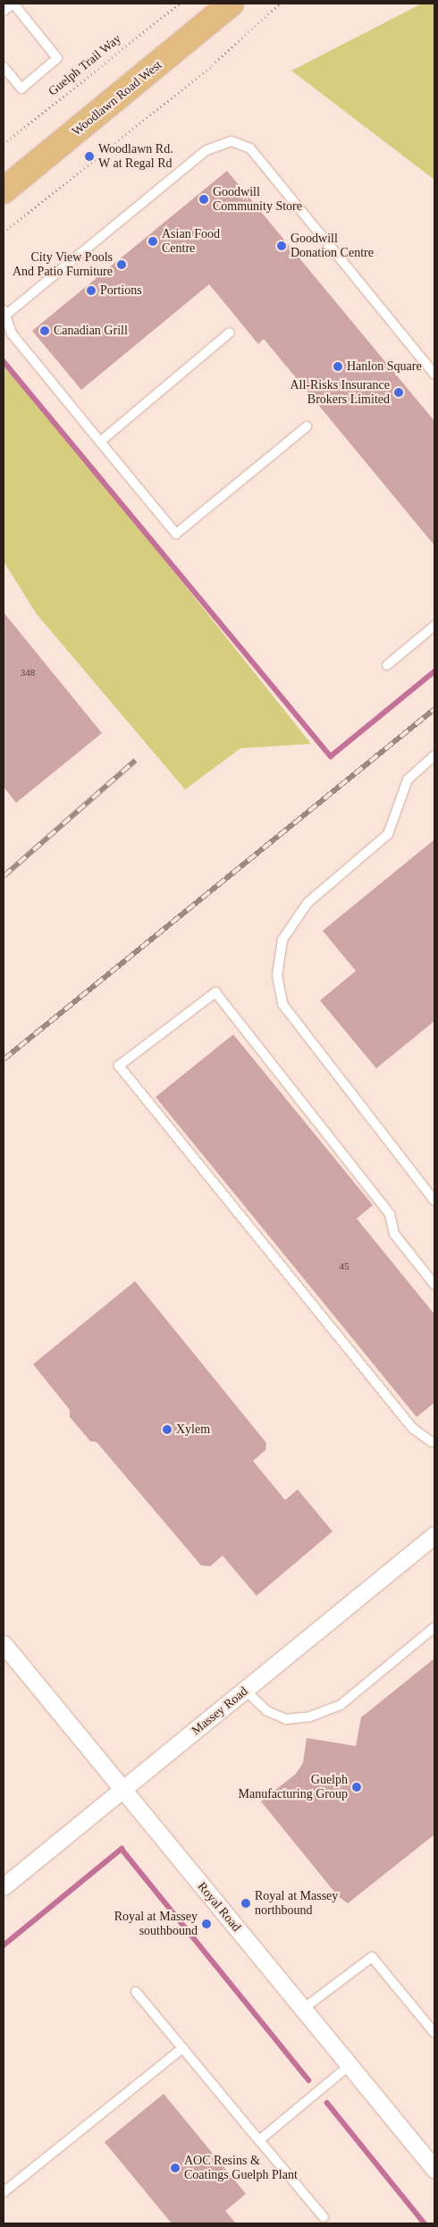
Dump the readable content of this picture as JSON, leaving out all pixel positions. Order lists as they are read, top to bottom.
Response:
{
  "streets": {
    "main road": ["Woodlawn Road West"],
    "street": ["Massey Road", "Royal Road"],
    "path": ["Guelph Trail Way"]
  },
  "crossings": [
    ["Massey Road", "Royal Road"]
  ],
  "places": [
    "Woodlawn Rd. W at Regal Rd",
    "Goodwill Community Store",
    "Asian Food Centre",
    "Goodwill Donation Centre",
    "City View Pools And Patio Furniture",
    "Portions",
    "Canadian Grill",
    "Hanlon Square",
    "All-Risks Insurance Brokers Limited",
    "Xylem",
    "Guelph Manufacturing Group",
    "Royal at Massey northbound",
    "Royal at Massey southbound",
    "AOC Resins & Coatings Guelph Plant"
  ],
  "house_numbers": ["348", "45"]
}
